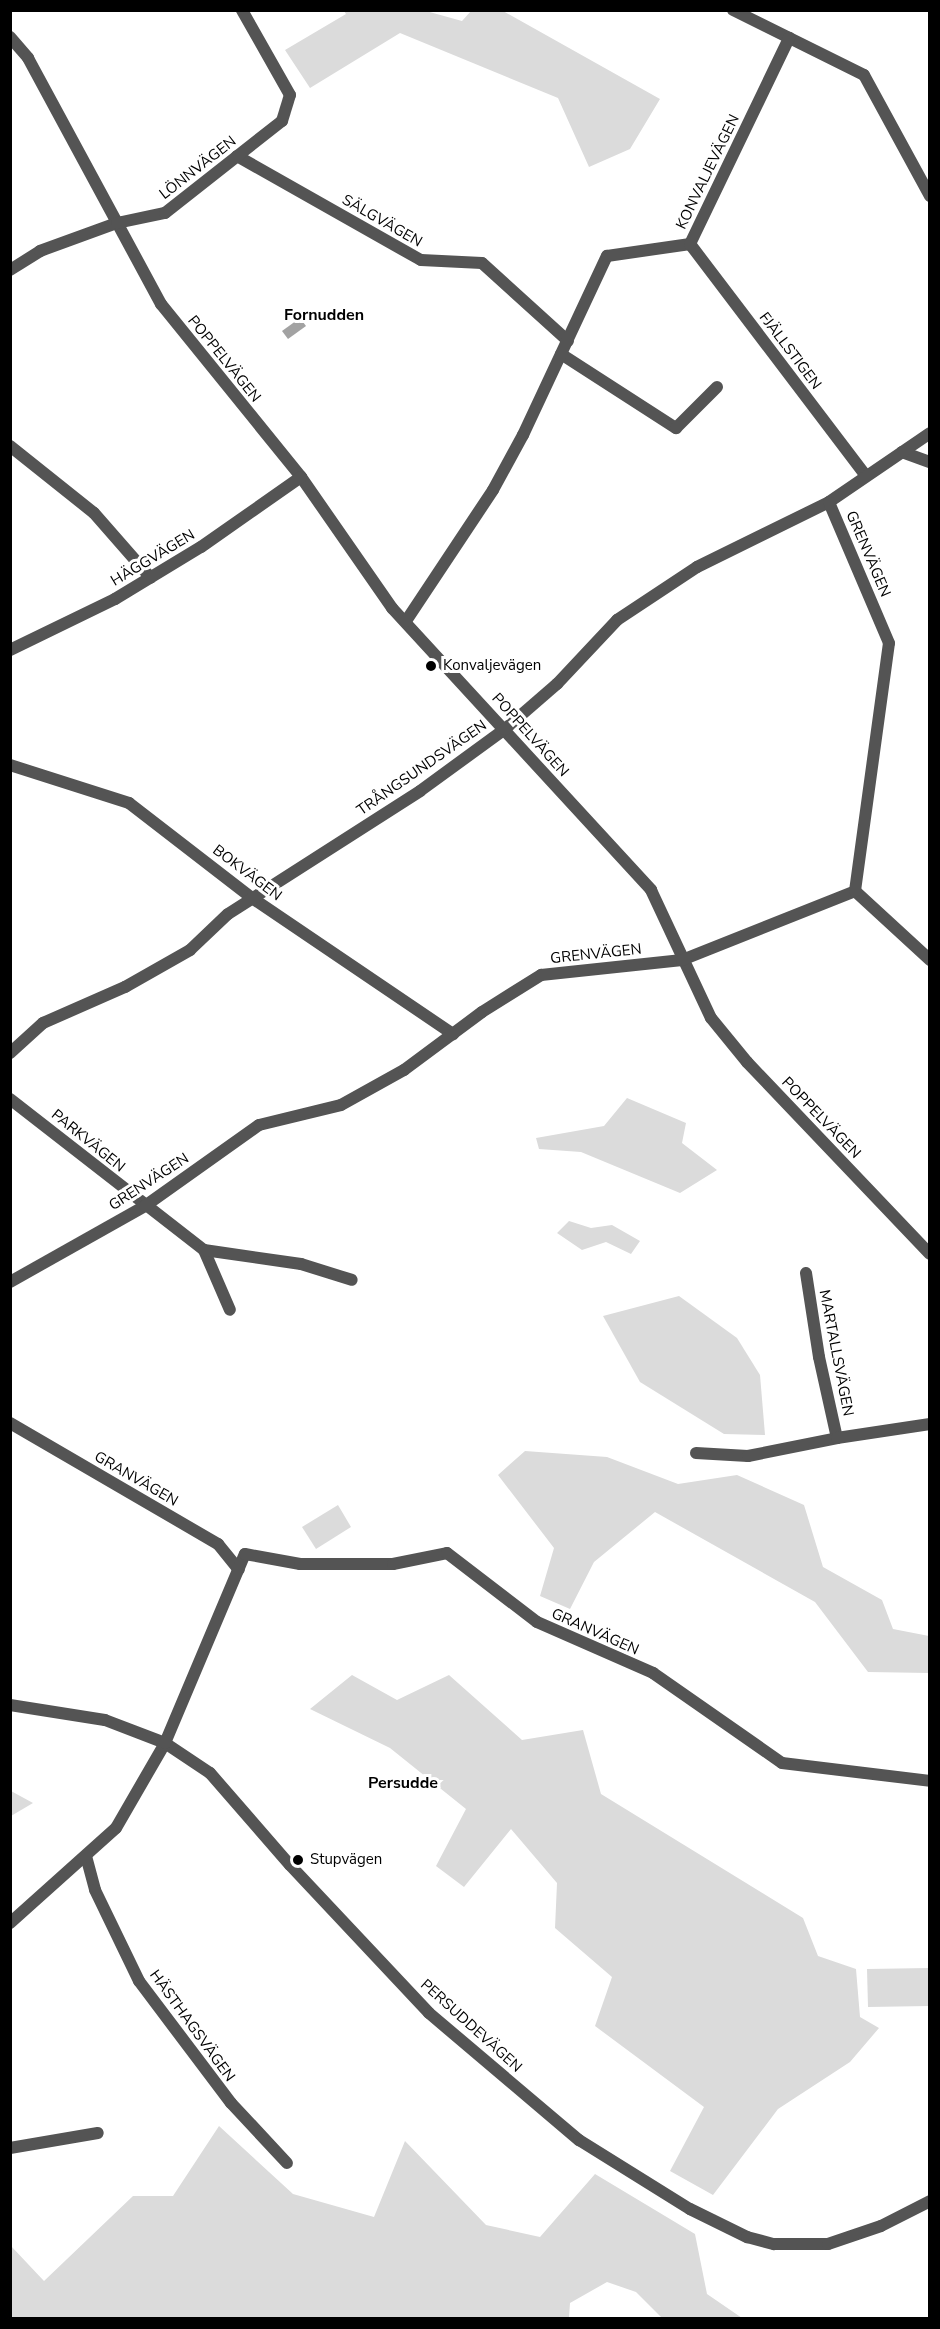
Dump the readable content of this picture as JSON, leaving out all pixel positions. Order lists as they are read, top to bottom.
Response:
{
  "streets": {
    "street": [
      "LÖNNVÄGEN",
      "KONVALJEVÄGEN",
      "SÄLGVÄGEN",
      "FJÄLLSTIGEN",
      "POPPELVÄGEN",
      "GRENVÄGEN",
      "HÄGGVÄGEN",
      "TRÅNGSUNDSVÄGEN",
      "BOKVÄGEN",
      "PARKVÄGEN",
      "MARTALLSVÄGEN",
      "GRANVÄGEN",
      "HÄSTHAGSVÄGEN",
      "PERSUDDEVÄGEN"
    ]
  },
  "crossings": [
    ["LÖNNVÄGEN", "SÄLGVÄGEN"],
    ["LÖNNVÄGEN", "POPPELVÄGEN"],
    ["KONVALJEVÄGEN", "SÄLGVÄGEN"],
    ["KONVALJEVÄGEN", "FJÄLLSTIGEN"],
    ["KONVALJEVÄGEN", "POPPELVÄGEN"],
    ["FJÄLLSTIGEN", "TRÅNGSUNDSVÄGEN"],
    ["POPPELVÄGEN", "GRENVÄGEN"],
    ["POPPELVÄGEN", "HÄGGVÄGEN"],
    ["POPPELVÄGEN", "TRÅNGSUNDSVÄGEN"],
    ["GRENVÄGEN", "TRÅNGSUNDSVÄGEN"],
    ["GRENVÄGEN", "BOKVÄGEN"],
    ["GRENVÄGEN", "PARKVÄGEN"],
    ["TRÅNGSUNDSVÄGEN", "BOKVÄGEN"]
  ],
  "districts": ["Fornudden", "Persudde"],
  "places": ["Konvaljevägen", "Stupvägen"]
}
